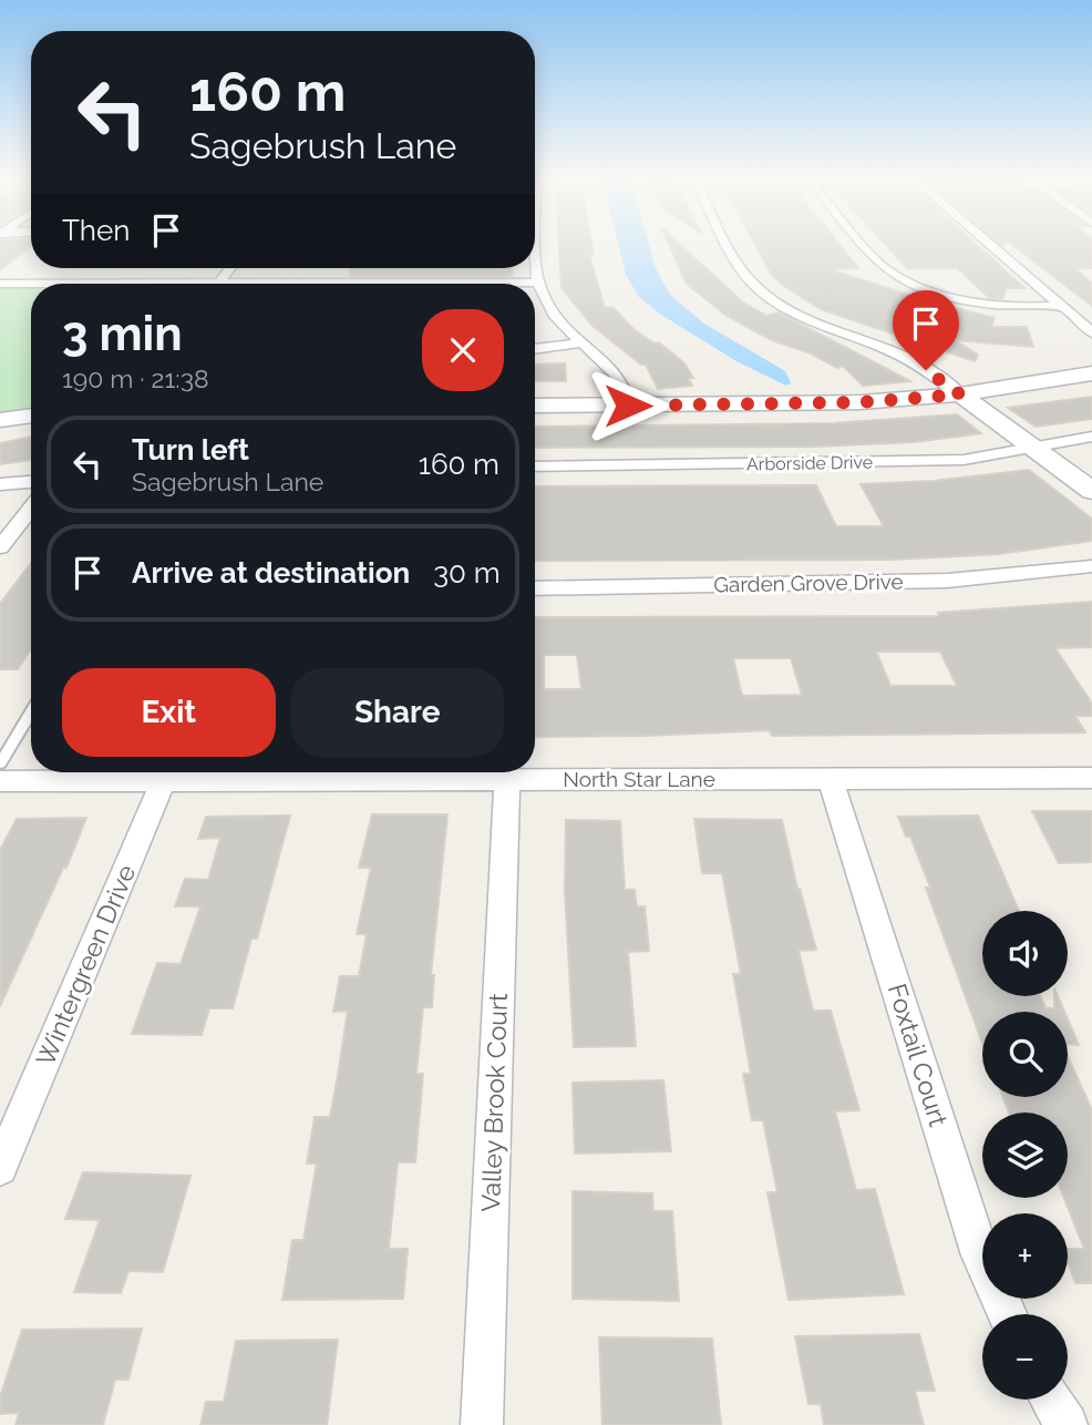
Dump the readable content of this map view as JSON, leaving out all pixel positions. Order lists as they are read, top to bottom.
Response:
{
  "streets": {
    "street": [
      "Arborside Drive",
      "Garden Grove Drive",
      "North Star Lane",
      "Wintergreen Drive",
      "Foxtail Court",
      "Valley Brook Court"
    ]
  },
  "crossings": [
    ["North Star Lane", "Foxtail Court"],
    ["North Star Lane", "Valley Brook Court"]
  ],
  "page": {
    "turn": ["160 m", "Sagebrush Lane"],
    "then": "Then",
    "heading": ["3 min", "190 m · 21:38"],
    "list": [
      {
        "name": "Turn left",
        "note": "Sagebrush Lane",
        "value": "160 m"
      },
      {
        "name": "Arrive at destination",
        "value": "30 m"
      }
    ],
    "buttons": ["Exit", "Share"],
    "map_buttons": ["+", "−"]
  }
}
